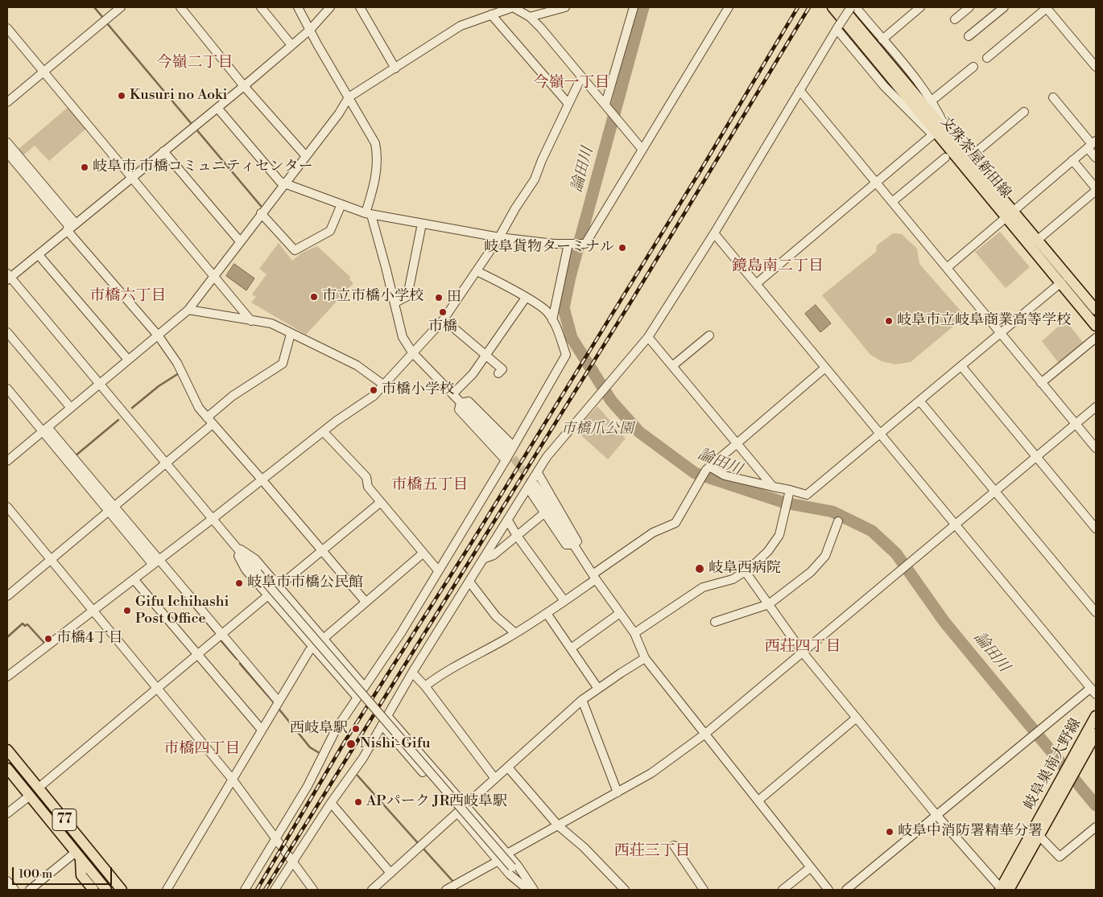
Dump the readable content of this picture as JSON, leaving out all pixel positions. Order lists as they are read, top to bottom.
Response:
{
  "streets": {
    "main road": ["文殊茶屋新田線", "岐阜巣南大野線", "77"]
  },
  "districts": [
    "今嶺二丁目",
    "今嶺一丁目",
    "鏡島南二丁目",
    "市橋六丁目",
    "市橋五丁目",
    "西荘四丁目",
    "市橋四丁目",
    "西荘三丁目"
  ],
  "water": ["論田川"],
  "parks": ["市橋爪公園"],
  "places": [
    "Kusuri no Aoki",
    "岐阜市 市橋コミュニティセンター",
    "岐阜貨物ターミナル",
    "市立市橋小学校",
    "田",
    "市橋",
    "岐阜市立岐阜商業高等学校",
    "市橋小学校",
    "岐阜西病院",
    "岐阜市市橋公民館",
    "Gifu Ichihashi Post Office",
    "市橋4丁目",
    "西岐阜駅",
    "Nishi-Gifu",
    "APパーク JR西岐阜駅",
    "岐阜中消防署精華分署"
  ],
  "scale_bar": "100 m"
}
